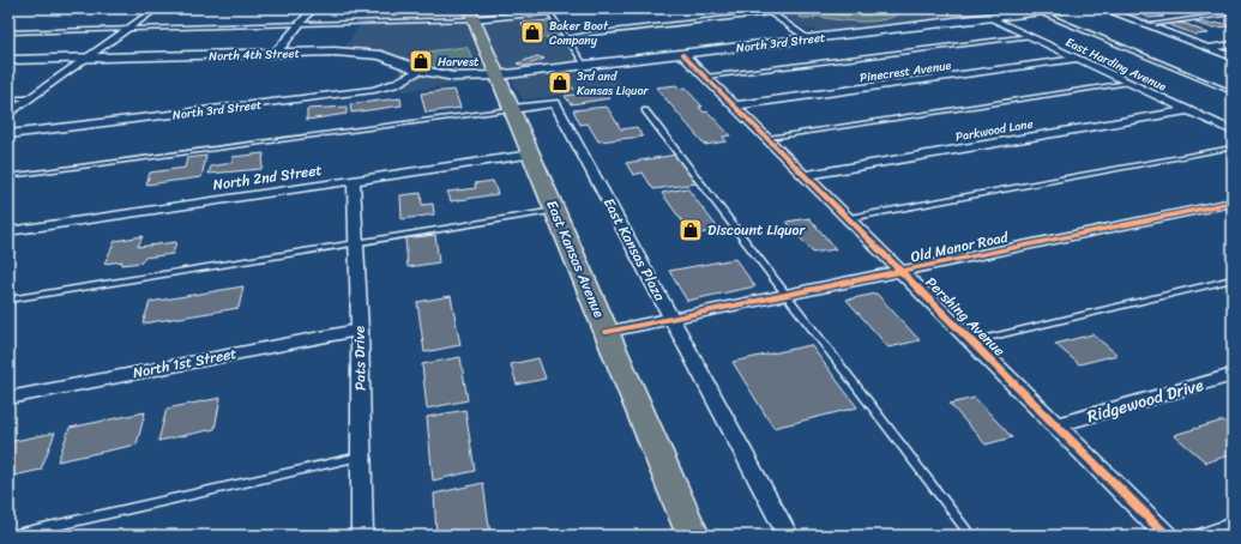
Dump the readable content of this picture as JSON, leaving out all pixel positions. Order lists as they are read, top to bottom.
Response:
{
  "streets": {
    "main road": ["North 3rd Street", "North 4th Street", "East Kansas Avenue"],
    "street": [
      "East Harding Avenue",
      "Pinecrest Avenue",
      "Parkwood Lane",
      "North 2nd Street",
      "Old Manor Road",
      "East Kansas Plaza",
      "Pershing Avenue",
      "Pats Drive",
      "North 1st Street",
      "Ridgewood Drive"
    ]
  },
  "crossings": [
    ["North 3rd Street", "North 4th Street"],
    ["North 3rd Street", "East Harding Avenue"],
    ["North 3rd Street", "East Kansas Avenue"],
    ["North 3rd Street", "Pershing Avenue"],
    ["North 4th Street", "East Kansas Avenue"],
    ["East Harding Avenue", "Pinecrest Avenue"],
    ["East Harding Avenue", "Parkwood Lane"],
    ["Pinecrest Avenue", "Pershing Avenue"],
    ["Parkwood Lane", "Pershing Avenue"],
    ["North 2nd Street", "East Kansas Avenue"],
    ["North 2nd Street", "Pats Drive"],
    ["Old Manor Road", "East Kansas Plaza"],
    ["Old Manor Road", "East Kansas Avenue"],
    ["Old Manor Road", "Pershing Avenue"],
    ["East Kansas Plaza", "East Kansas Avenue"],
    ["Pershing Avenue", "Ridgewood Drive"],
    ["Pats Drive", "North 1st Street"]
  ],
  "places": {
    "shop": [
      "Baker Boot Company",
      "Harvest",
      "3rd and Kansas Liquor",
      "Discount Liquor"
    ]
  }
}
